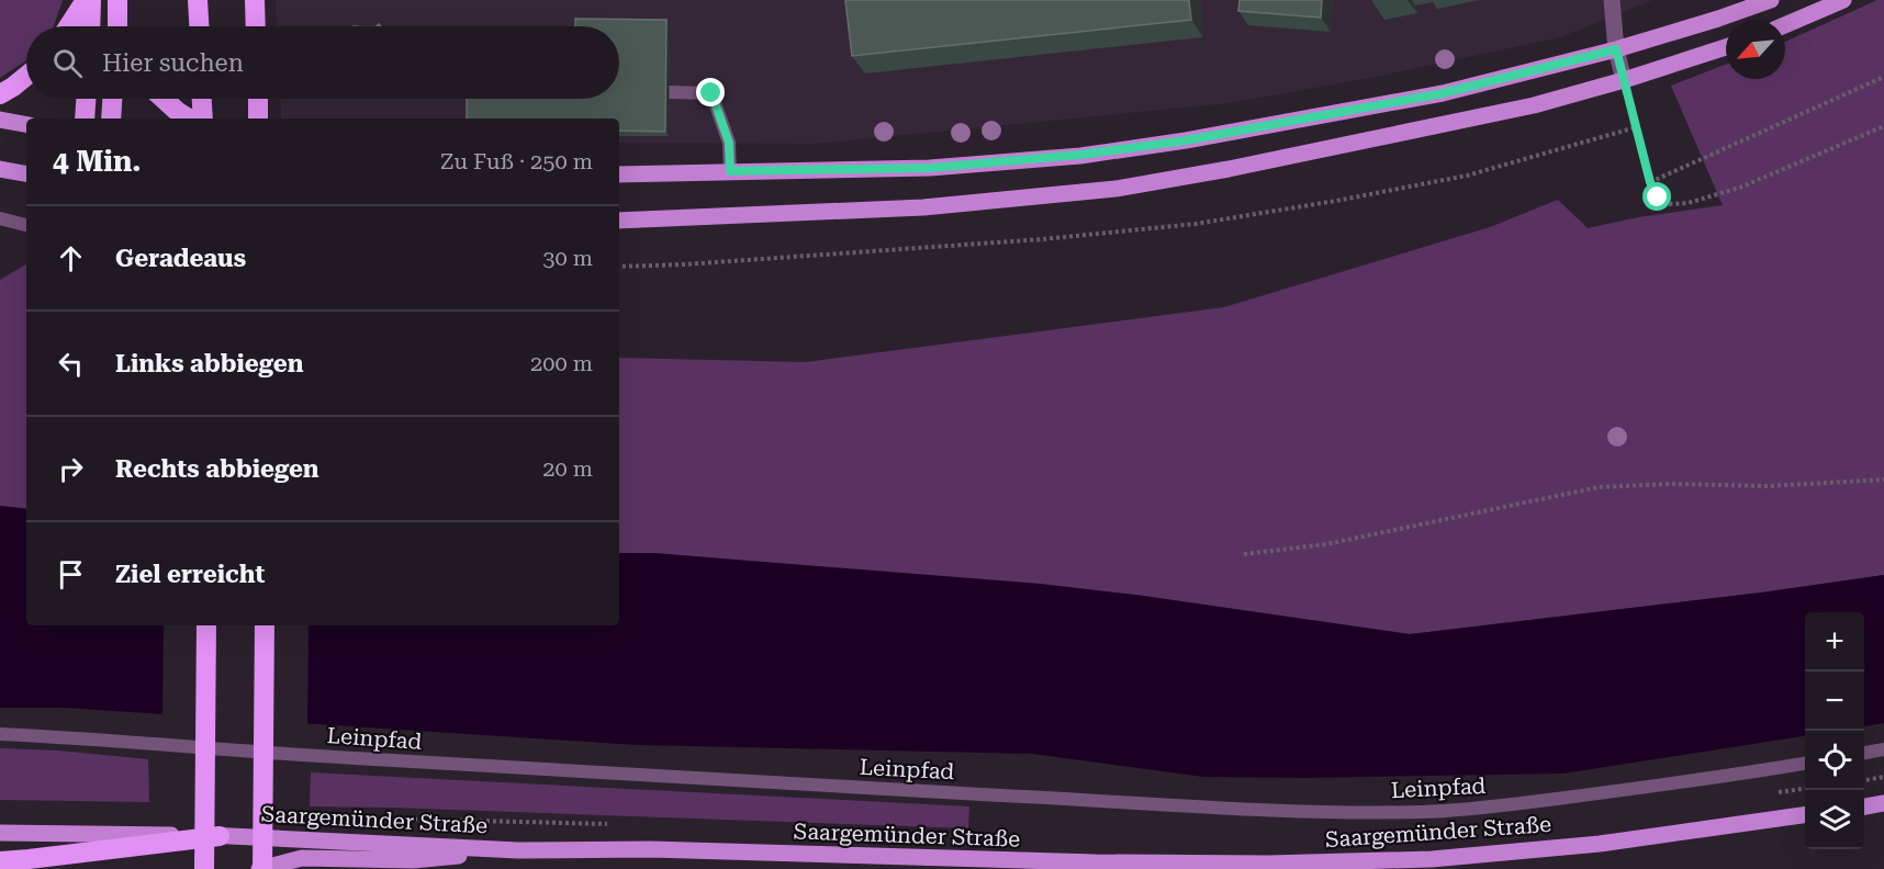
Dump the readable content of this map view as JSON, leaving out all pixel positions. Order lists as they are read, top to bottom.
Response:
{
  "streets": {
    "main road": ["Saargemünder Straße"],
    "lane": ["Leinpfad"]
  },
  "north": "bottom left",
  "page": {
    "search": "Hier suchen",
    "heading": ["4 Min.", "Zu Fuß · 250 m"],
    "list": [
      ["Geradeaus", "30 m"],
      ["Links abbiegen", "200 m"],
      ["Rechts abbiegen", "20 m"],
      "Ziel erreicht"
    ],
    "map_buttons": ["+", "−"]
  }
}
